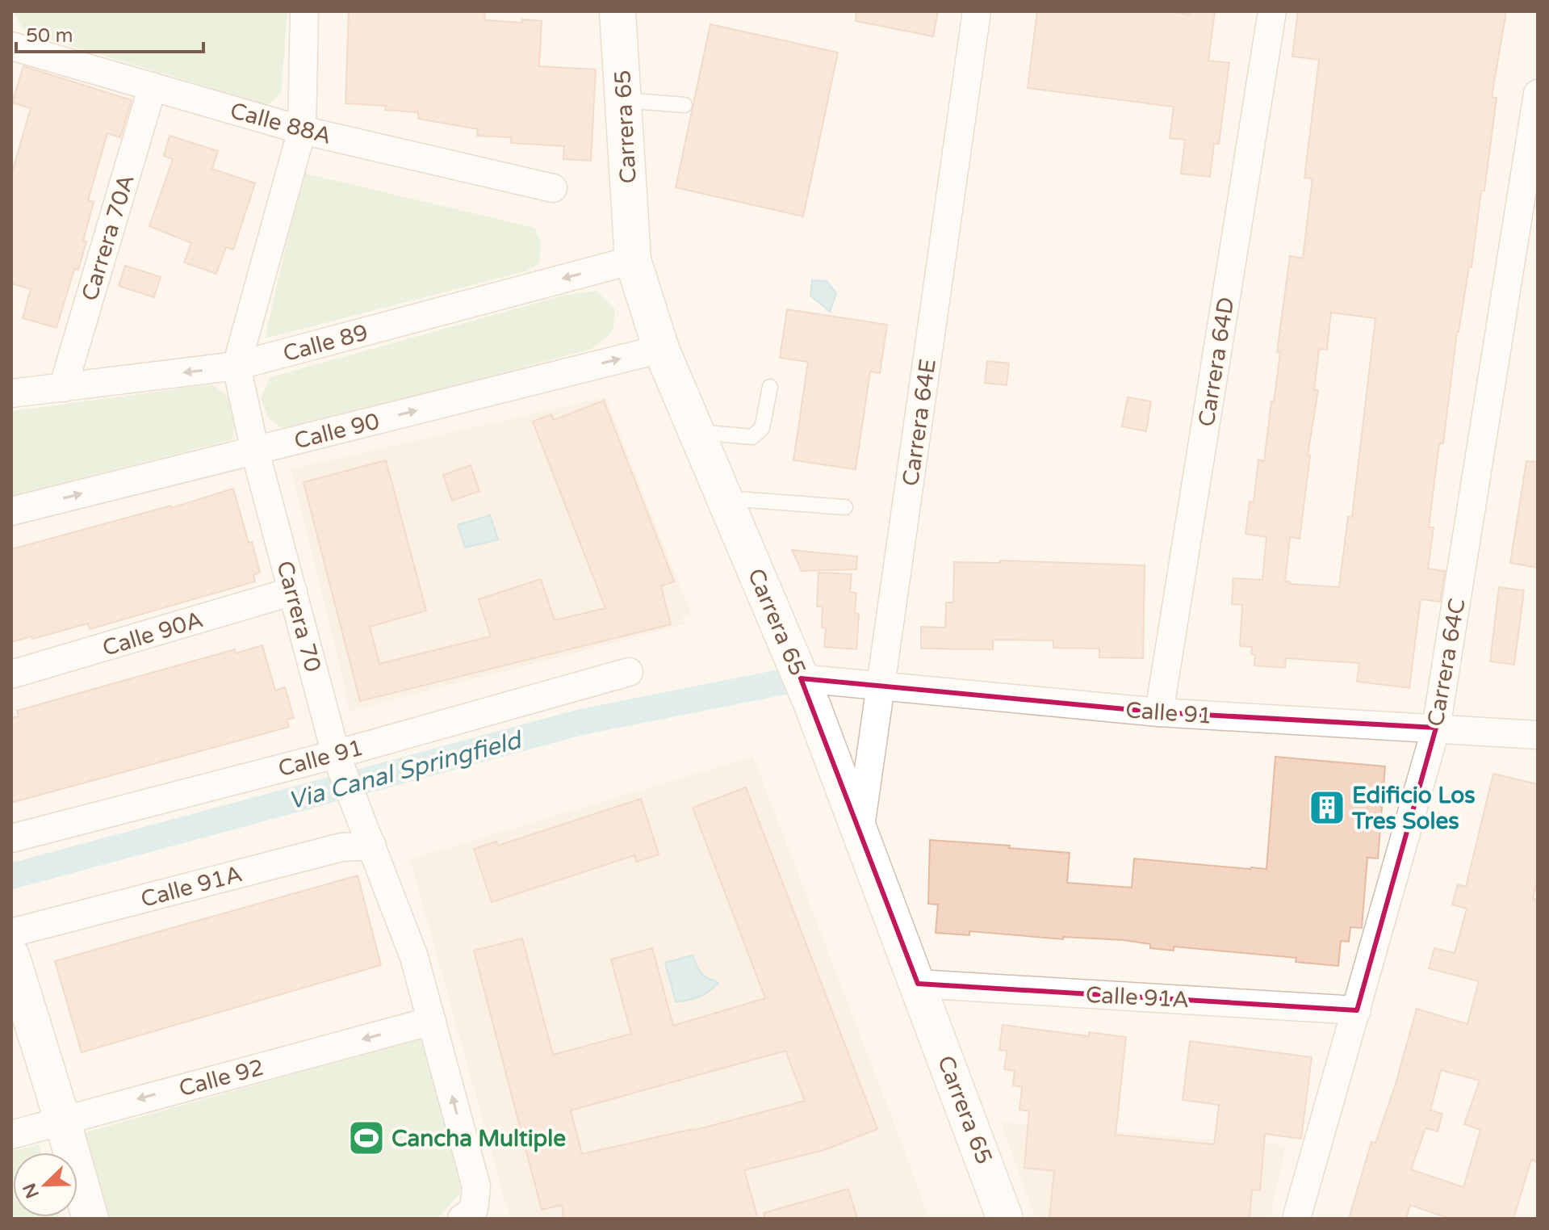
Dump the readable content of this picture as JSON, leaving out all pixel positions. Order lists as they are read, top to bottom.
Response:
{
  "streets": {
    "street": [
      "Calle 88A",
      "Carrera 65",
      "Carrera 70A",
      "Calle 89",
      "Carrera 64D",
      "Carrera 64E",
      "Calle 90",
      "Carrera 70",
      "Calle 90A",
      "Carrera 64C",
      "Calle 91",
      "Calle 91A",
      "Calle 92"
    ]
  },
  "crossings": [
    ["Calle 88A", "Carrera 70A"],
    ["Calle 88A", "Carrera 70"],
    ["Carrera 65", "Calle 89"],
    ["Carrera 65", "Carrera 64E"],
    ["Carrera 65", "Calle 90"],
    ["Carrera 65", "Calle 91"],
    ["Carrera 65", "Calle 91A"],
    ["Carrera 70A", "Calle 89"],
    ["Calle 89", "Carrera 70"],
    ["Carrera 64D", "Calle 91"],
    ["Carrera 64E", "Calle 91"],
    ["Calle 90", "Carrera 70"],
    ["Carrera 70", "Calle 90A"],
    ["Carrera 70", "Calle 91"],
    ["Carrera 70", "Calle 91A"],
    ["Carrera 70", "Calle 92"],
    ["Carrera 64C", "Calle 91"],
    ["Carrera 64C", "Calle 91A"]
  ],
  "one_way": ["Calle 89", "Calle 90", "Calle 92"],
  "water": ["Via Canal Springfield"],
  "places": {
    "building": ["Edificio Los Tres Soles"],
    "sports": ["Cancha Multiple"]
  },
  "scale_bar": "50 m",
  "north": "bottom left"
}
